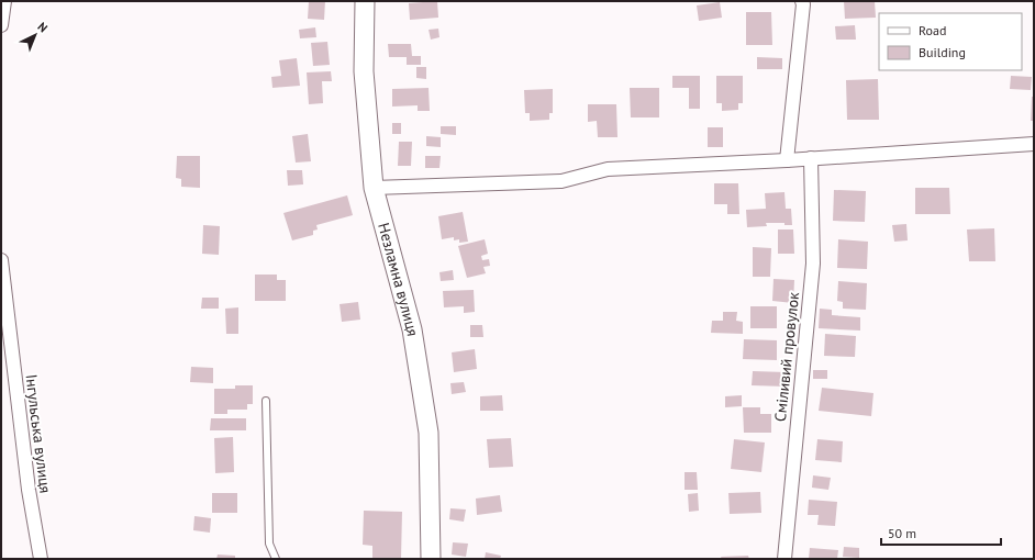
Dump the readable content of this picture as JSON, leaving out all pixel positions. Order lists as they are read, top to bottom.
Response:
{
  "streets": {
    "street": ["Незламна вулиця", "Сміливий провулок", "Інгульська вулиця"]
  },
  "legend": ["Road", "Building"],
  "scale_bar": "50 m",
  "north": "top right"
}
